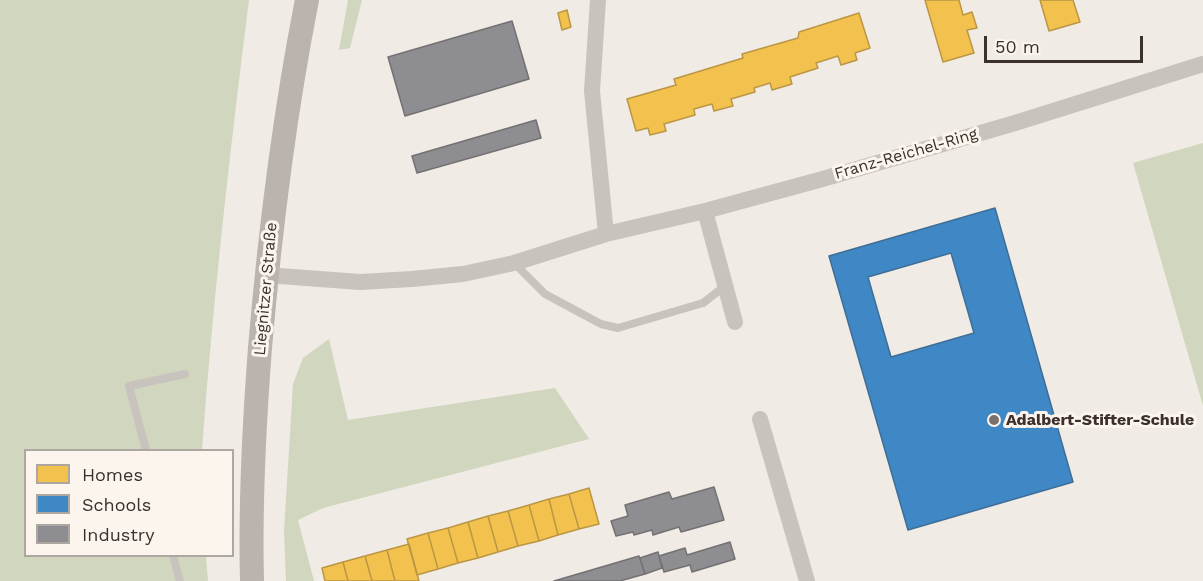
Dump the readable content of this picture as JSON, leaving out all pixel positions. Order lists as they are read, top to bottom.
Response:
{
  "streets": {
    "main road": ["Liegnitzer Straße"],
    "street": ["Franz-Reichel-Ring"]
  },
  "crossings": [
    ["Franz-Reichel-Ring", "Liegnitzer Straße"]
  ],
  "places": ["Adalbert-Stifter-Schule"],
  "legend": ["Homes", "Schools", "Industry"],
  "scale_bar": "50 m"
}
